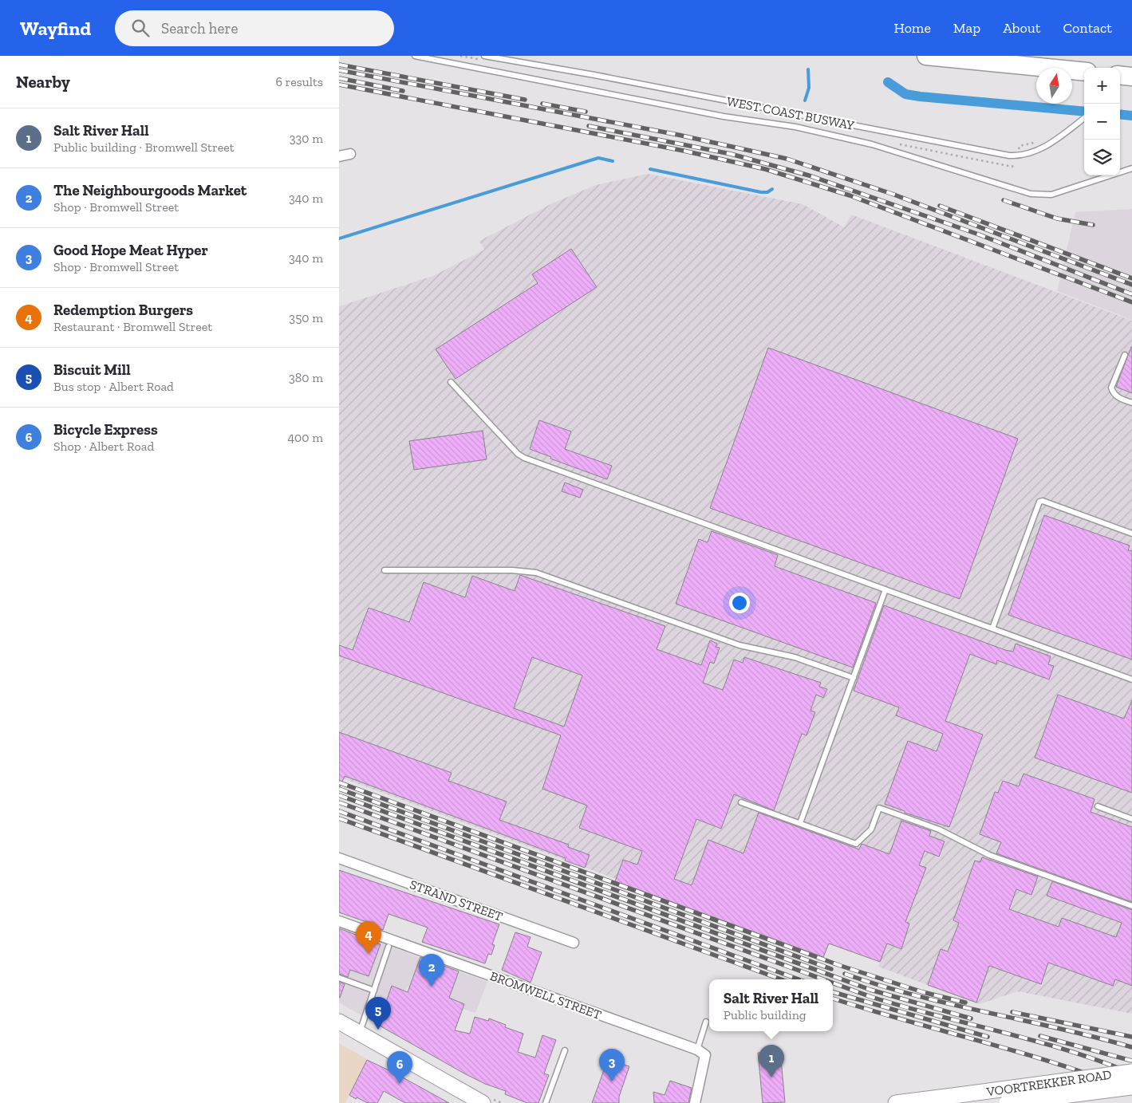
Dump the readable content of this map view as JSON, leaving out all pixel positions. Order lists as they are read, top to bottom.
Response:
{
  "streets": {
    "main road": ["VOORTREKKER ROAD"],
    "street": ["STRAND STREET", "BROMWELL STREET"],
    "lane": ["WEST COAST BUSWAY"]
  },
  "north": "top",
  "page": {
    "header": "Wayfind",
    "search": "Search here",
    "nav": [
      "Home",
      "Map",
      "About",
      "Contact"
    ],
    "heading": ["Nearby", "6 results"],
    "map_buttons": ["+", "−"],
    "list": [
      {
        "mark": "1",
        "name": "Salt River Hall",
        "note": "Public building · Bromwell Street",
        "value": "330 m"
      },
      {
        "mark": "2",
        "name": "The Neighbourgoods Market",
        "note": "Shop · Bromwell Street",
        "value": "340 m"
      },
      {
        "mark": "3",
        "name": "Good Hope Meat Hyper",
        "note": "Shop · Bromwell Street",
        "value": "340 m"
      },
      {
        "mark": "4",
        "name": "Redemption Burgers",
        "note": "Restaurant · Bromwell Street",
        "value": "350 m"
      },
      {
        "mark": "5",
        "name": "Biscuit Mill",
        "note": "Bus stop · Albert Road",
        "value": "380 m"
      },
      {
        "mark": "6",
        "name": "Bicycle Express",
        "note": "Shop · Albert Road",
        "value": "400 m"
      }
    ],
    "pins": [
      "4",
      "2",
      "5",
      "1",
      "3",
      "6"
    ],
    "popup": ["Salt River Hall", "Public building"]
  }
}
